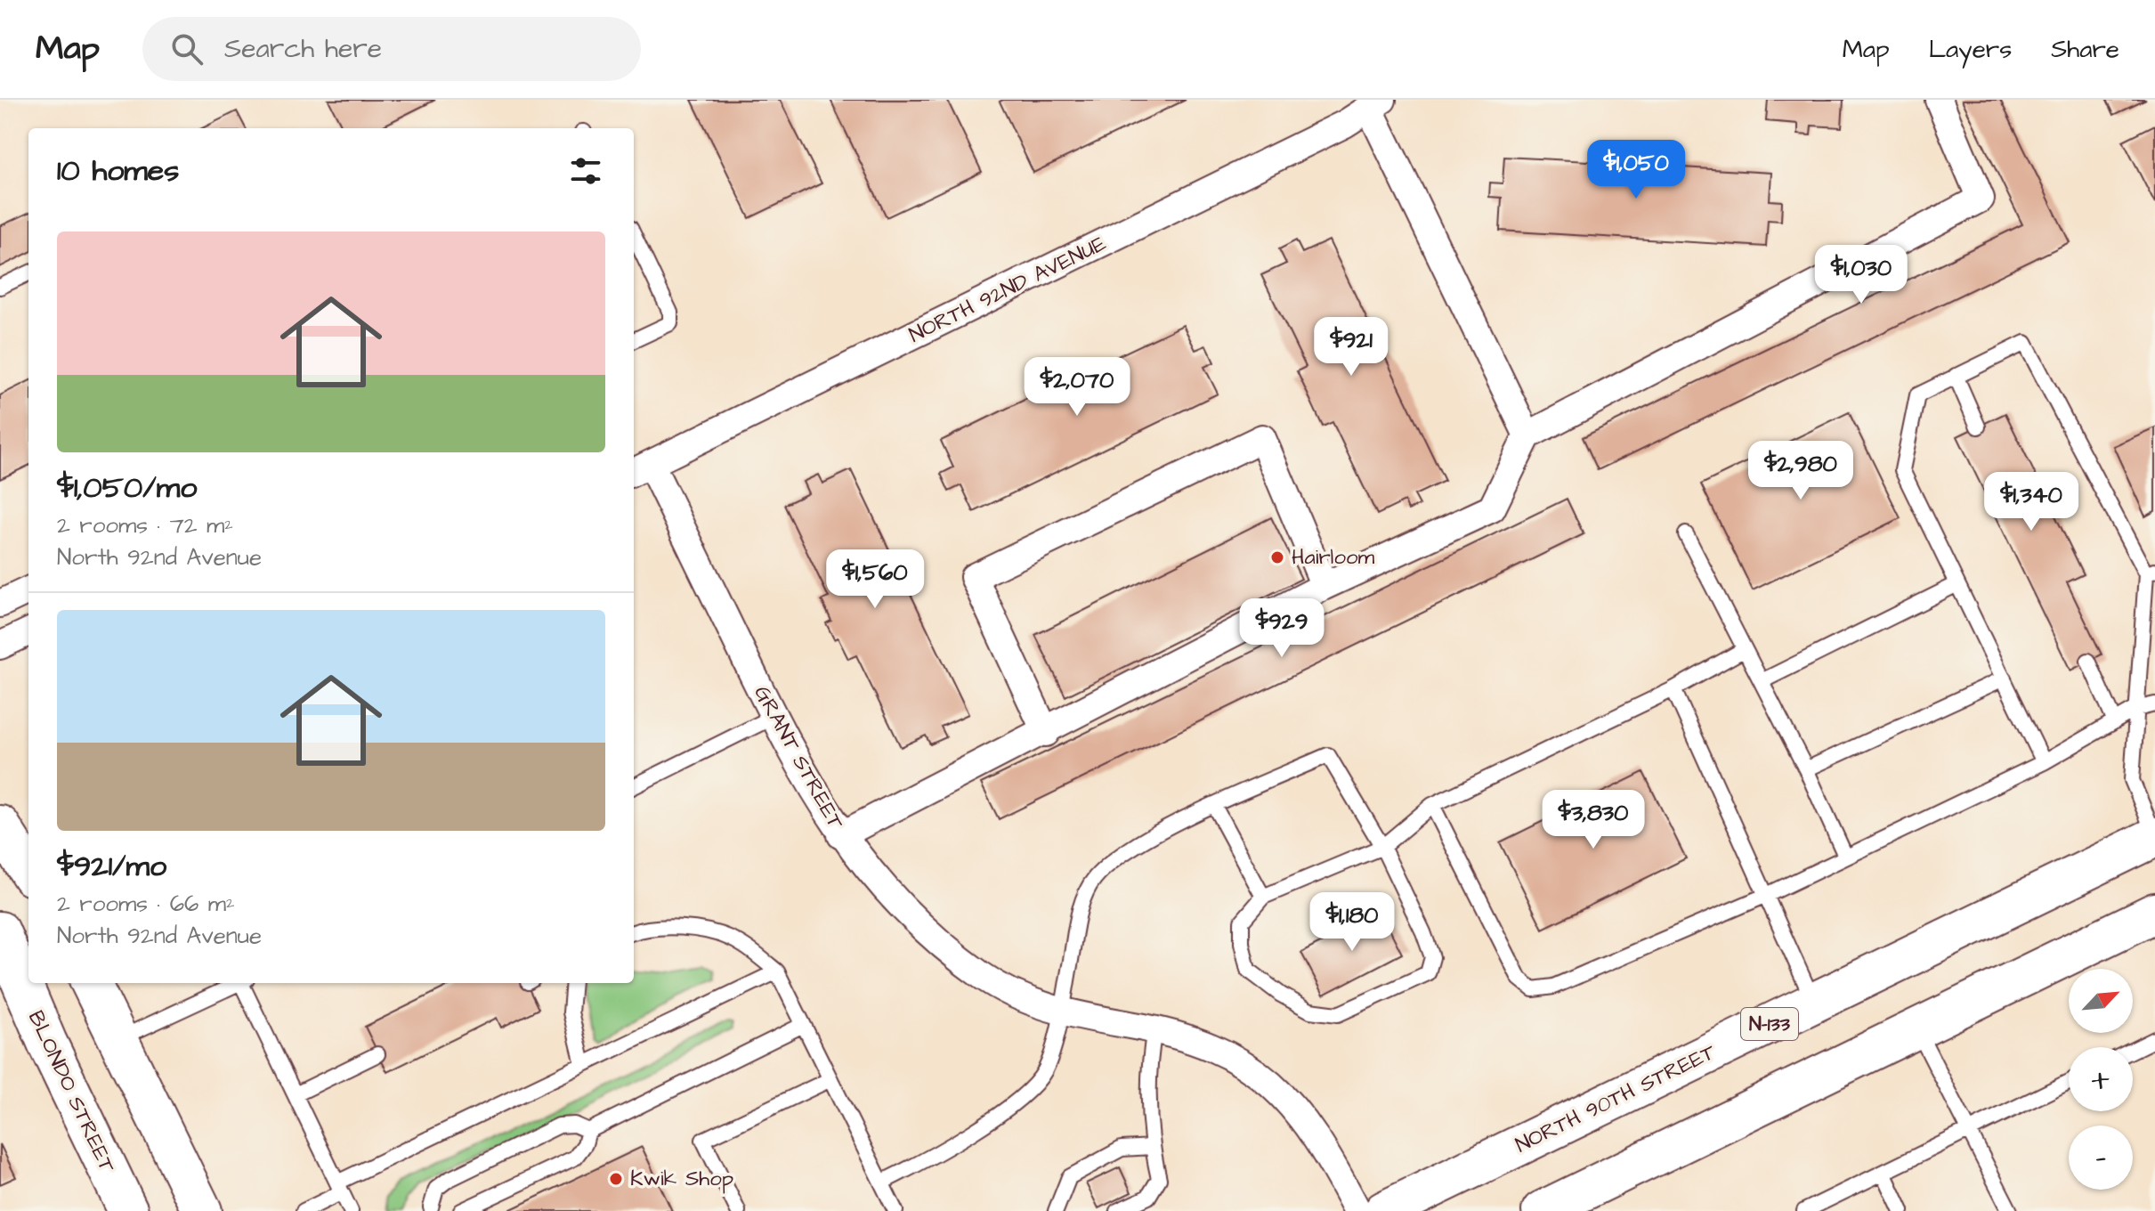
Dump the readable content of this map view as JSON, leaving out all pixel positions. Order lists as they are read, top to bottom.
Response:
{
  "streets": {
    "main road": ["N-133", "BLONDO STREET", "NORTH 90TH STREET"],
    "street": ["NORTH 92ND AVENUE", "GRANT STREET"]
  },
  "crossings": [
    ["NORTH 92ND AVENUE", "GRANT STREET"]
  ],
  "places": ["Hairloom", "Kwik Shop"],
  "north": "top right",
  "page": {
    "header": "Map",
    "search": "Search here",
    "nav": ["Map", "Layers", "Share"],
    "heading": "10 homes",
    "price": [
      "$1,050",
      "$1,030",
      "$921",
      "$2,070",
      "$2,980",
      "$1,340",
      "$1,560",
      "$929",
      "$3,830",
      "$1,180"
    ],
    "list": [
      {
        "name": "$1,050/mo",
        "note": "2 rooms · 72 m² · North 92nd Avenue"
      },
      {
        "name": "$921/mo",
        "note": "2 rooms · 66 m² · North 92nd Avenue"
      }
    ],
    "map_buttons": ["+", "−"]
  }
}
